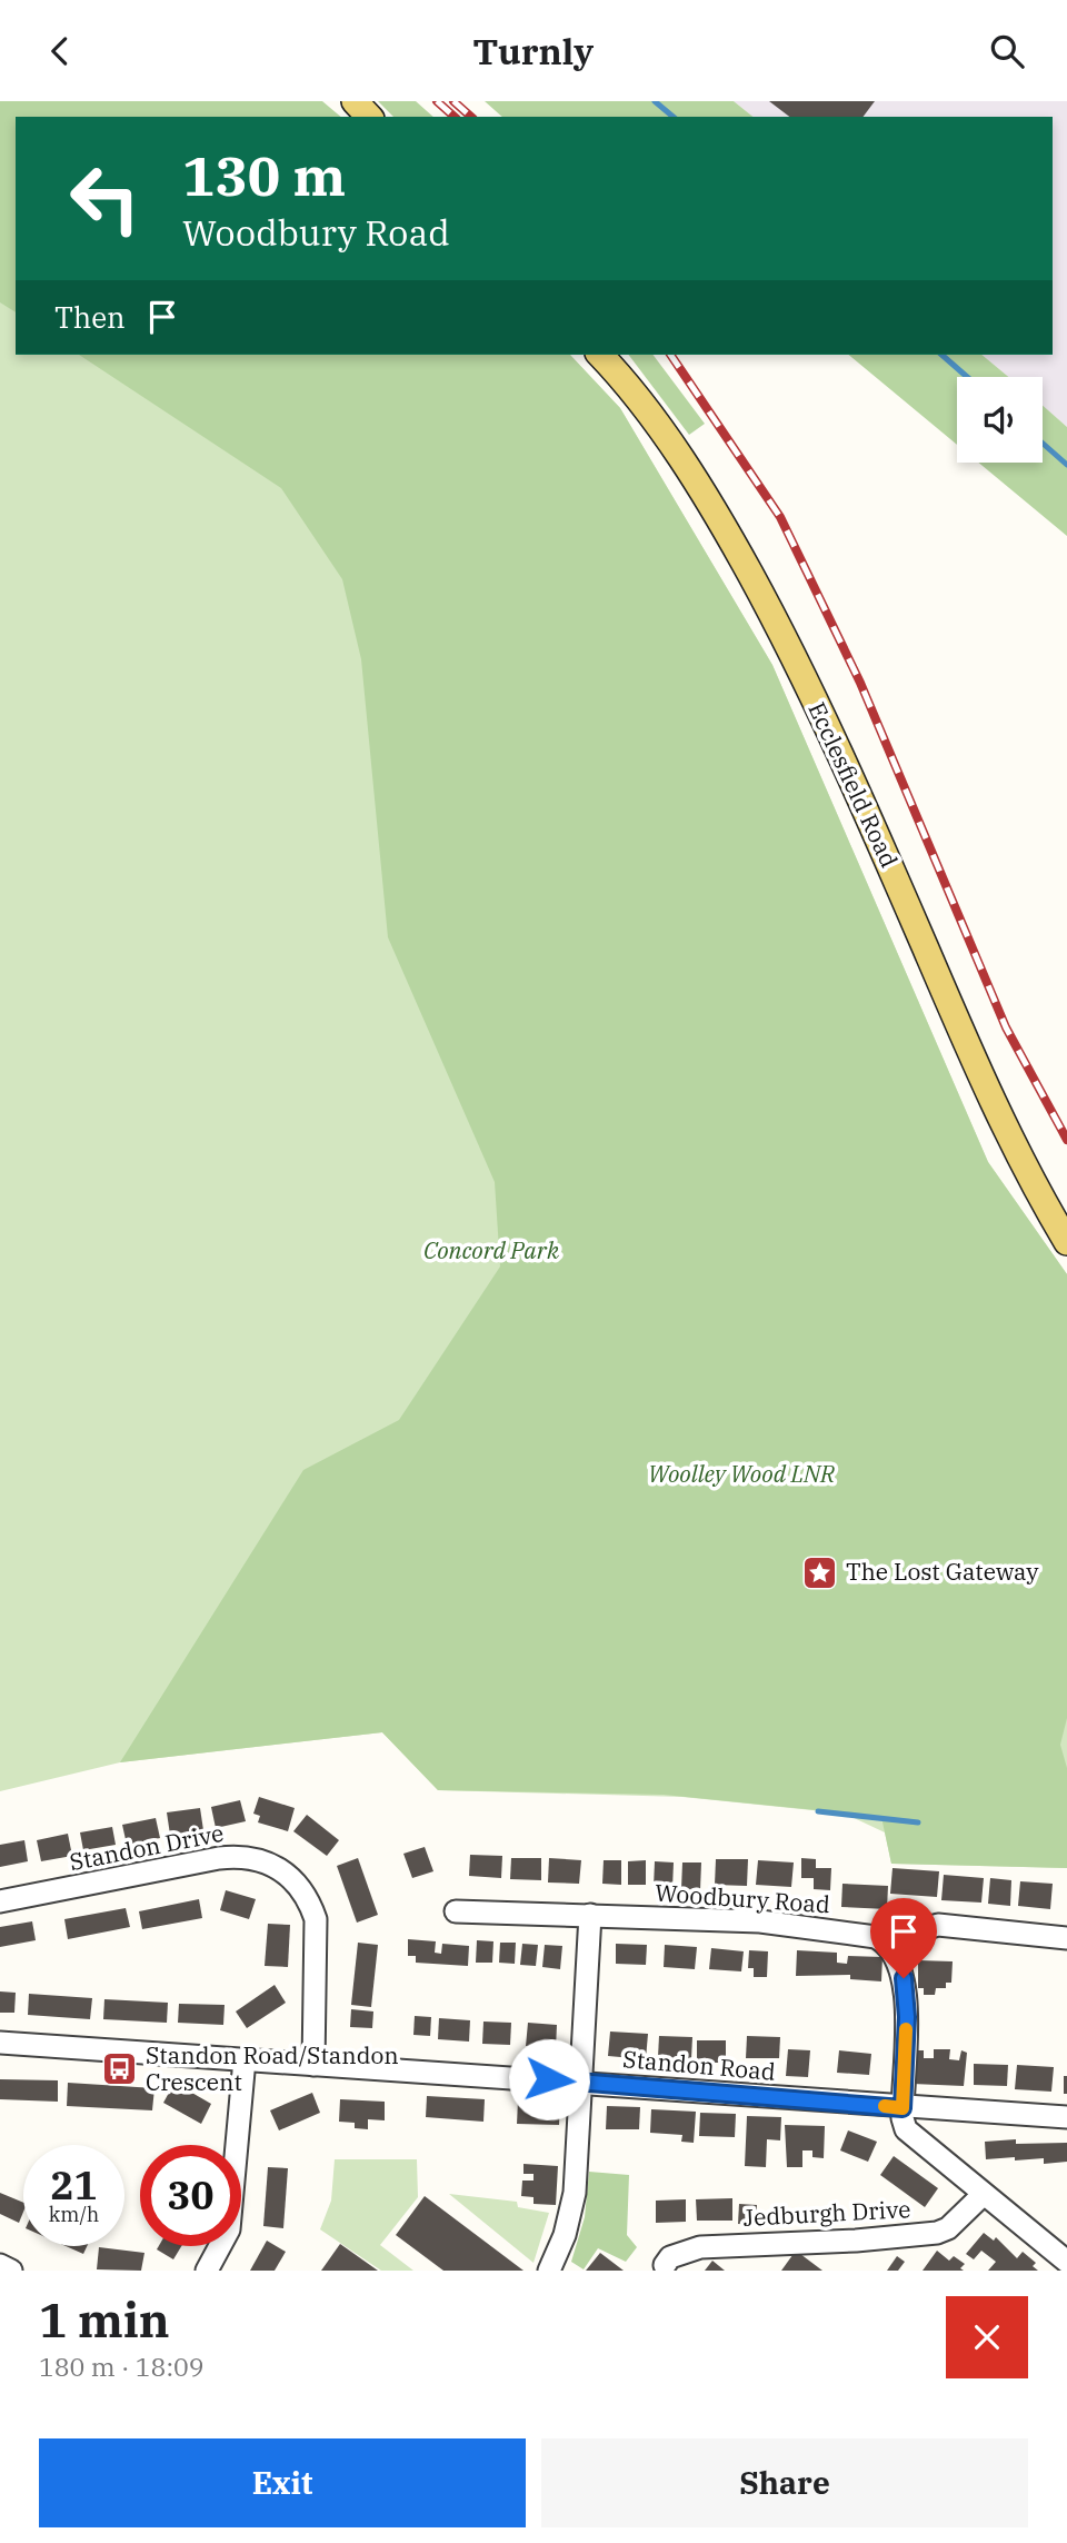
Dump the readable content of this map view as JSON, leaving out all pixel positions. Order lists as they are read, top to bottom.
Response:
{
  "streets": {
    "main road": ["Ecclesfield Road"],
    "street": [
      "Standon Drive",
      "Woodbury Road",
      "Standon Road",
      "Jedburgh Drive"
    ]
  },
  "crossings": [
    ["Standon Drive", "Standon Road"]
  ],
  "parks": ["Concord Park", "Woolley Wood LNR"],
  "places": {
    "place": ["The Lost Gateway"],
    "bus stop": ["Standon Road/Standon Crescent"]
  },
  "page": {
    "header": "Turnly",
    "turn": ["130 m", "Woodbury Road"],
    "then": "Then",
    "speed": "21 km/h",
    "limit": "30",
    "heading": ["1 min", "180 m · 18:09"],
    "buttons": ["Exit", "Share"]
  }
}
